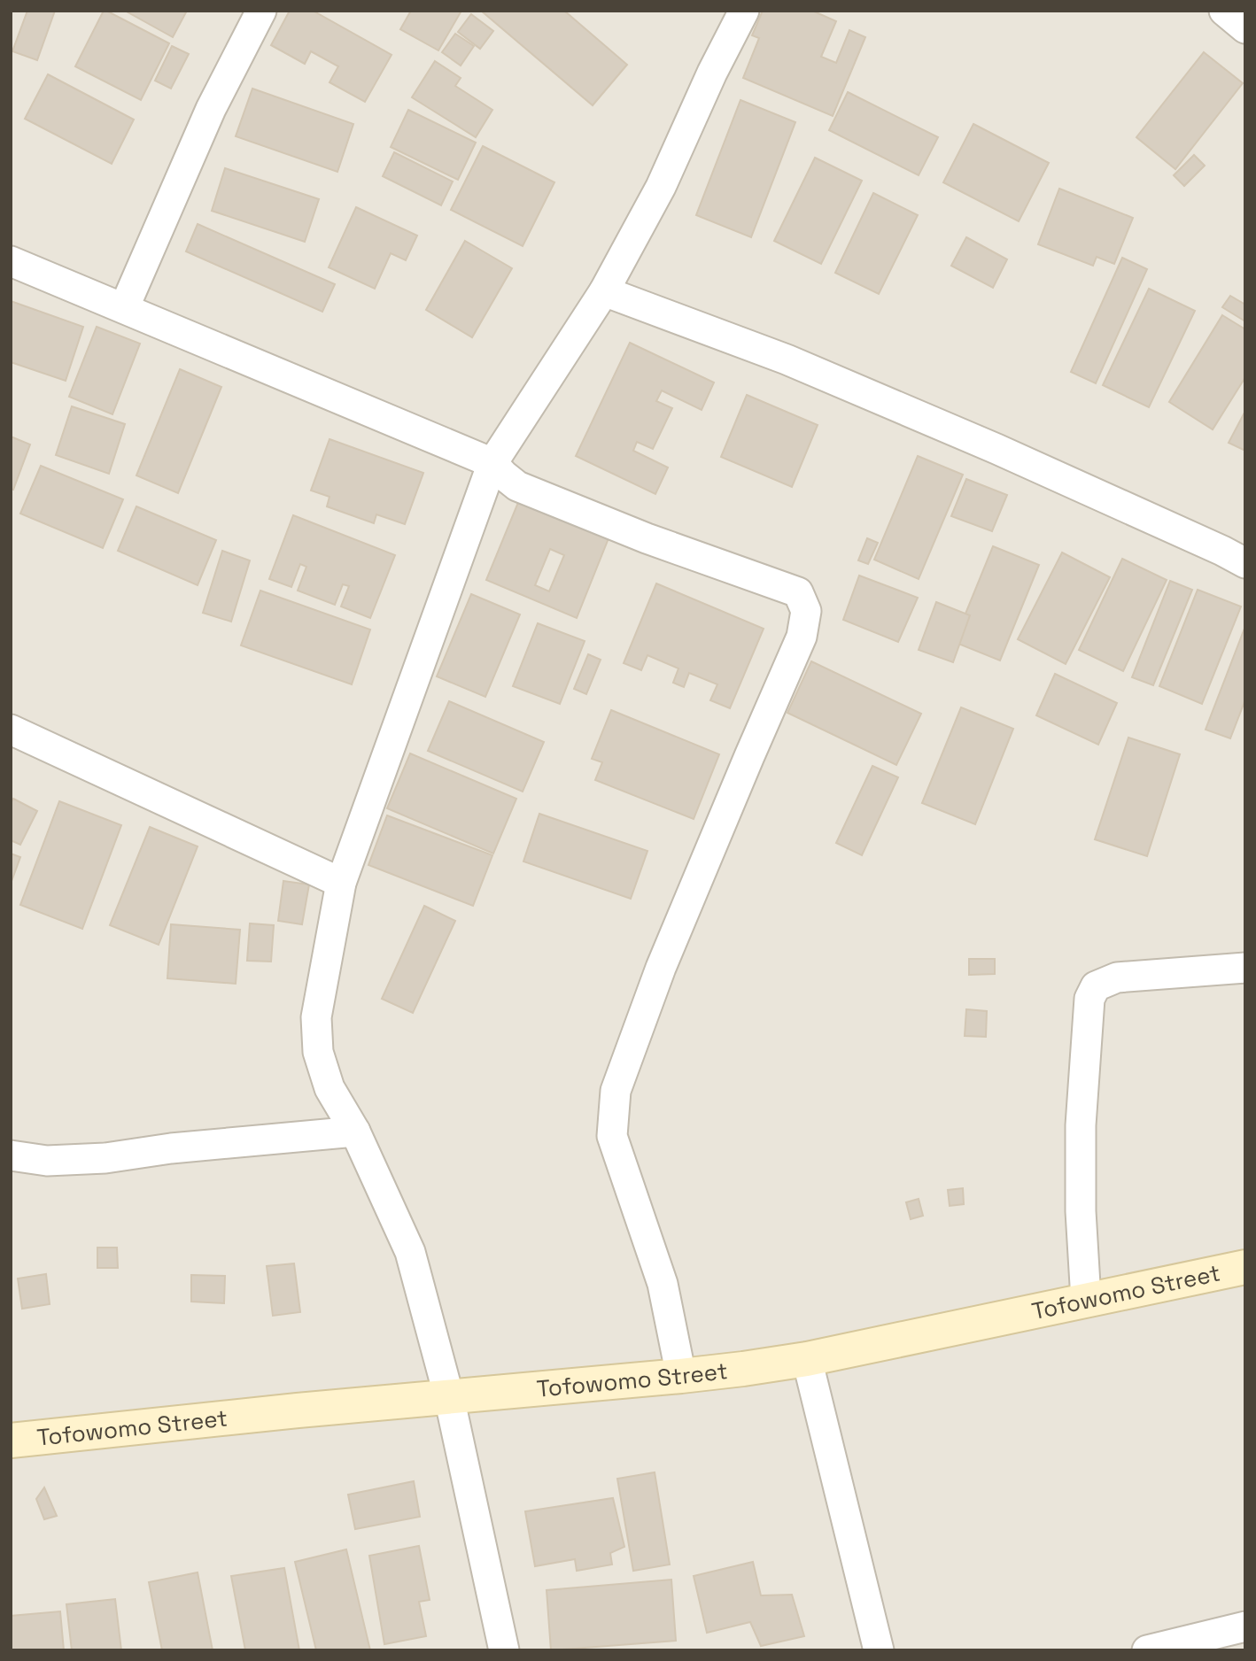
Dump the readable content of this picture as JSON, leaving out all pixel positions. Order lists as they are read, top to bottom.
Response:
{
  "streets": {
    "street": ["Tofowomo Street"]
  }
}
